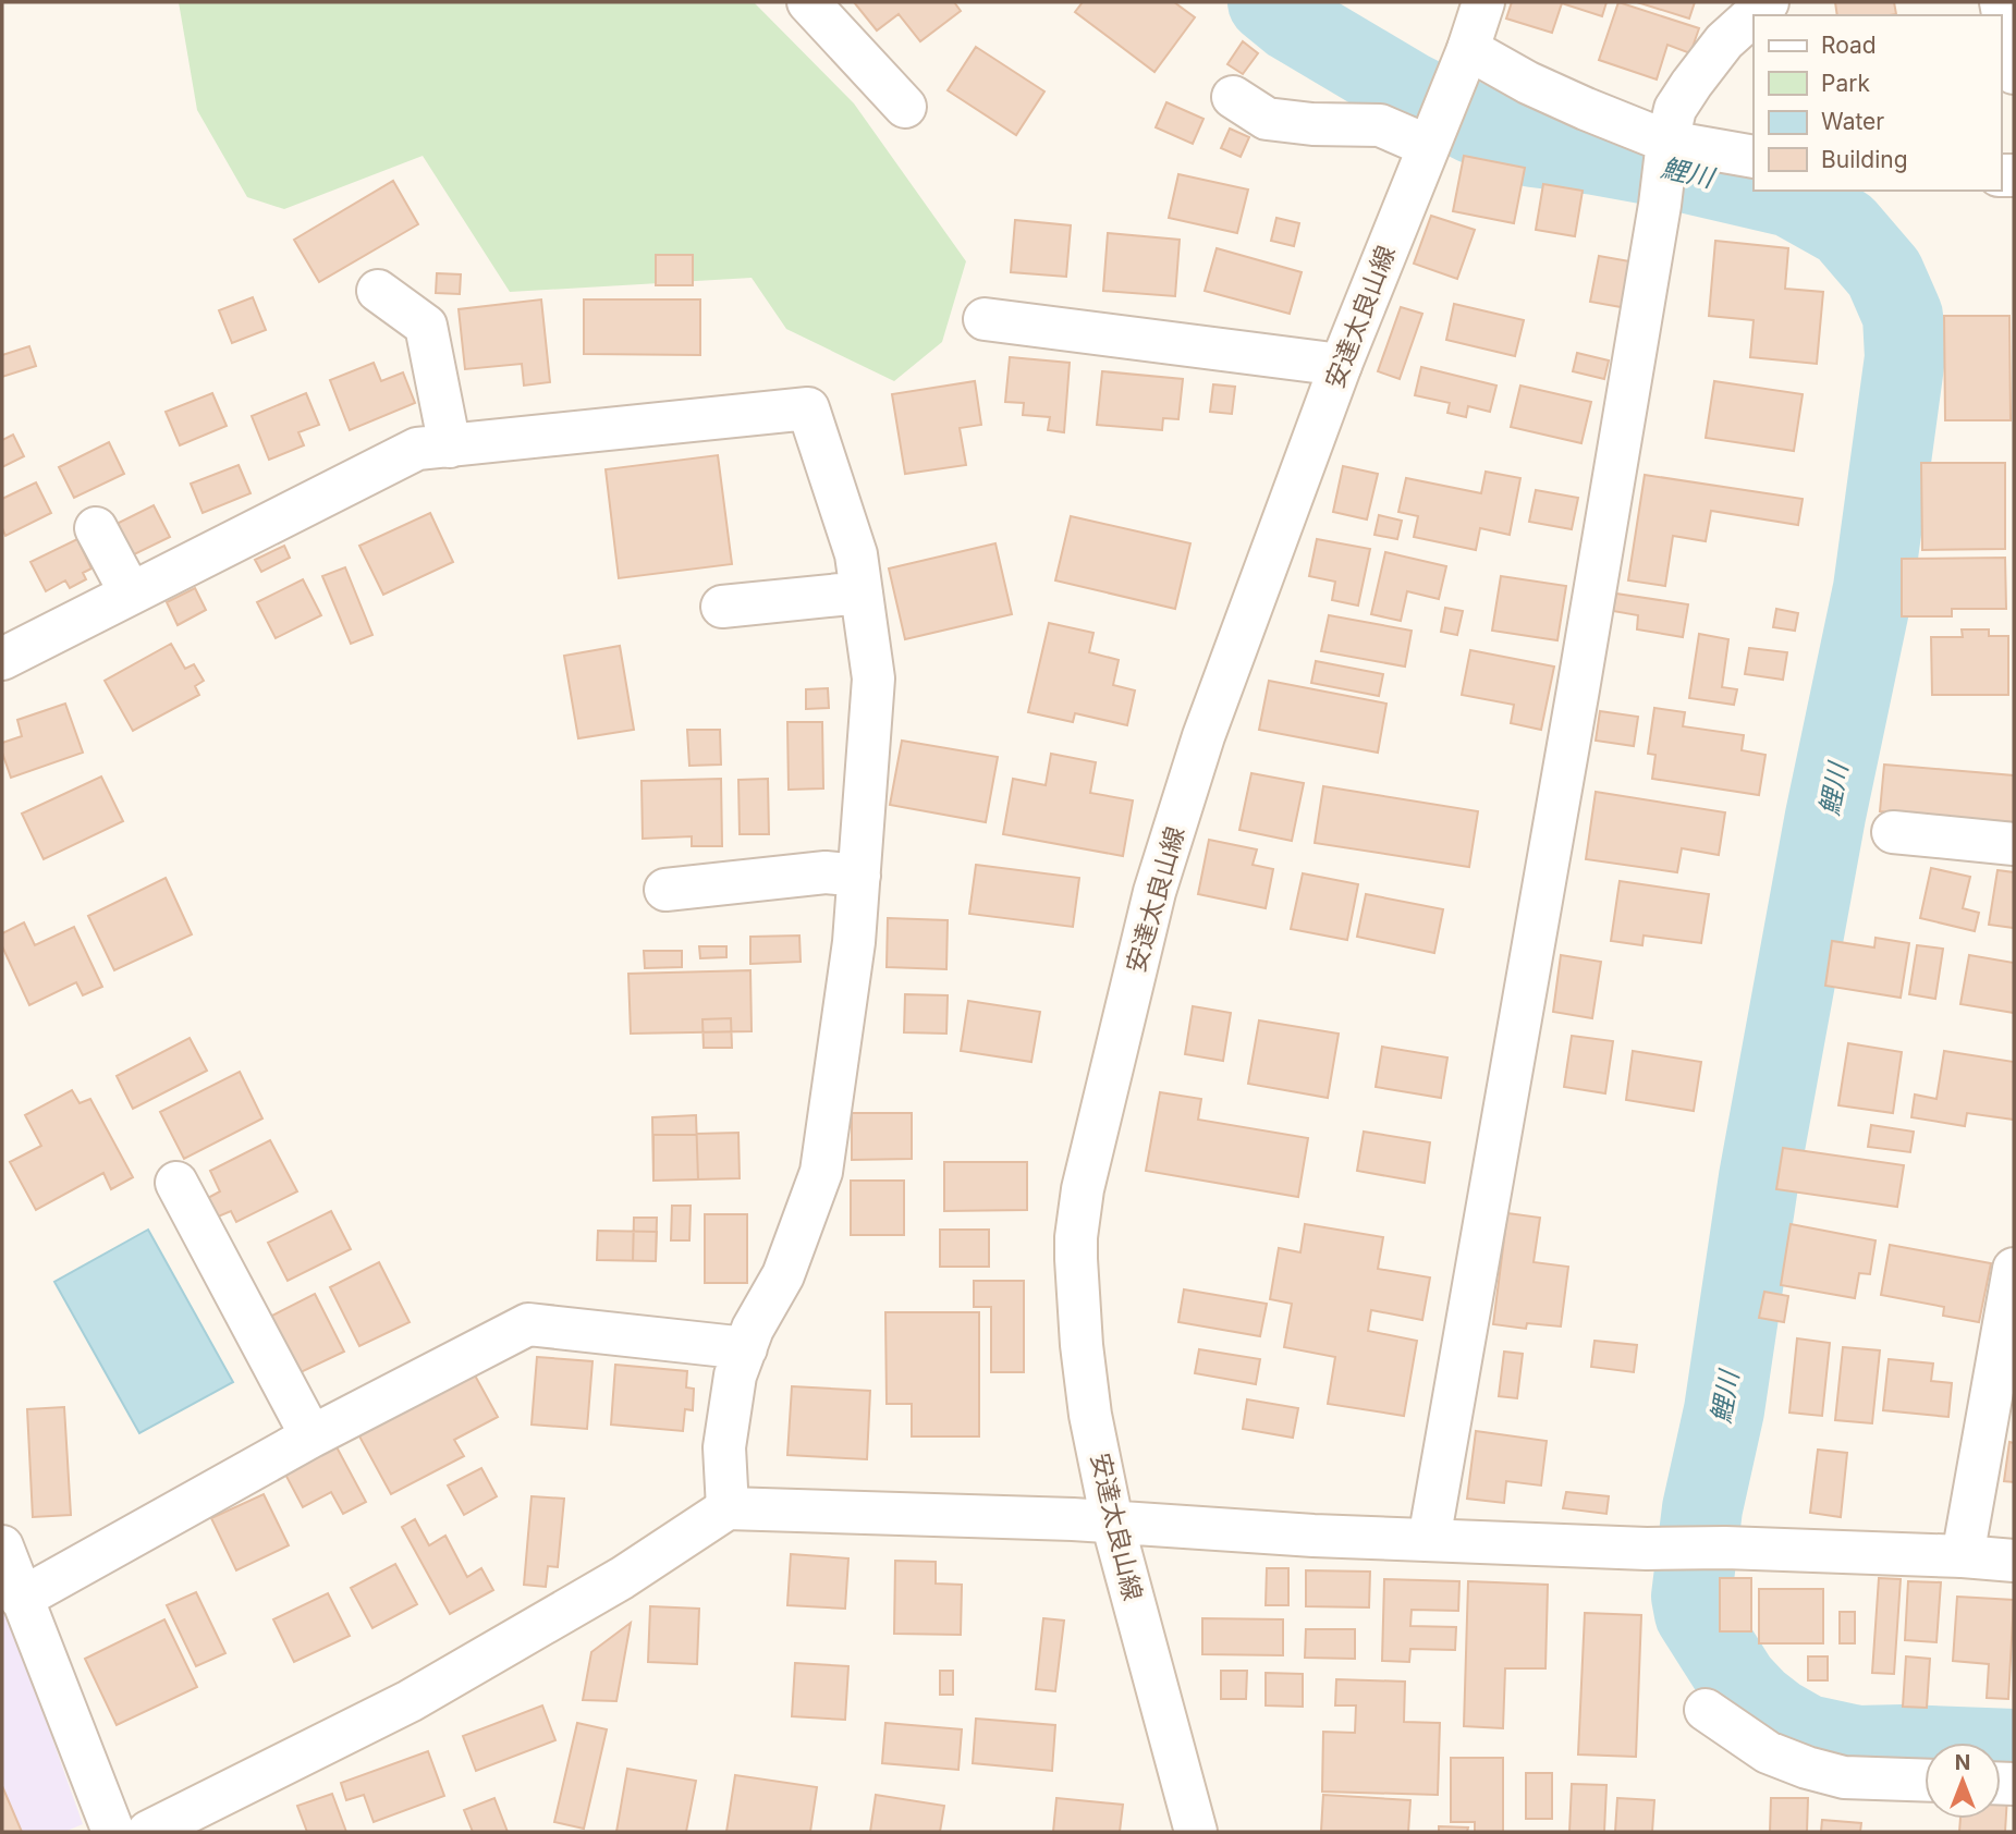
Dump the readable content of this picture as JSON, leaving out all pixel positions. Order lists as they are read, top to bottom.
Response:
{
  "streets": {
    "street": ["安達太良山線"]
  },
  "water": ["鯉川"],
  "legend": [
    "Road",
    "Park",
    "Water",
    "Building"
  ],
  "north": "top"
}
